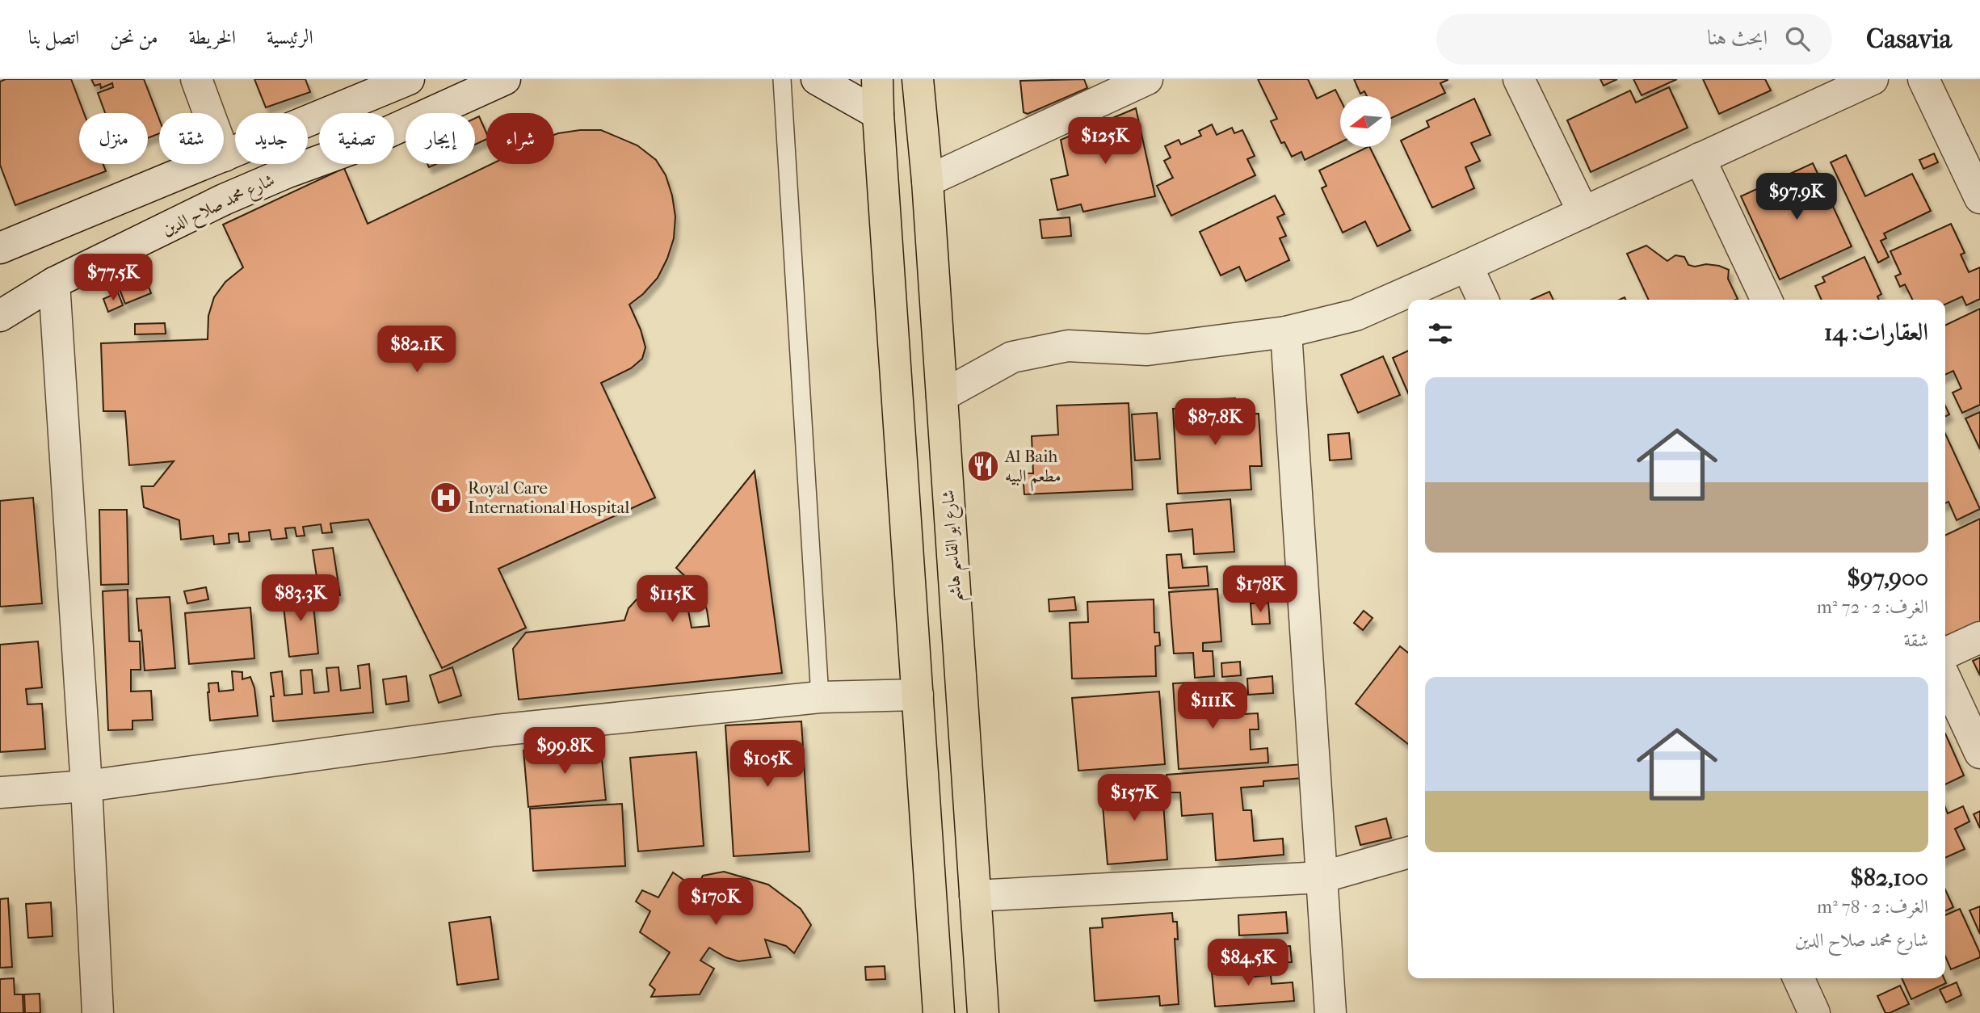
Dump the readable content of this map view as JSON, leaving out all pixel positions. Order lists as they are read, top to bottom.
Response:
{
  "streets": {
    "main road": ["شارع ابو القاسم هاشم"],
    "street": ["شارع محمد صلاح الدين"]
  },
  "places": {
    "restaurant": ["Al Baih مطعم البيه"],
    "hospital": ["Royal Care International Hospital"]
  },
  "north": "left",
  "page": {
    "header": "Casavia",
    "search": "ابحث هنا",
    "nav": [
      "الرئيسية",
      "الخريطة",
      "من نحن",
      "اتصل بنا"
    ],
    "chip": [
      "شراء",
      "إيجار",
      "تصفية",
      "جديد",
      "شقة",
      "منزل"
    ],
    "price": [
      "$125K",
      "$97.9K",
      "$77.5K",
      "$82.1K",
      "$87.8K",
      "$178K",
      "$83.3K",
      "$115K",
      "$111K",
      "$99.8K",
      "$105K",
      "$157K",
      "$170K",
      "$84.5K"
    ],
    "heading": "العقارات: 14",
    "list": [
      {
        "name": "$97,900",
        "note": "الغرف: 2 · 72 m² · شقة"
      },
      {
        "name": "$82,100",
        "note": "الغرف: 2 · 78 m² · شارع محمد صلاح الدين"
      }
    ]
  }
}
